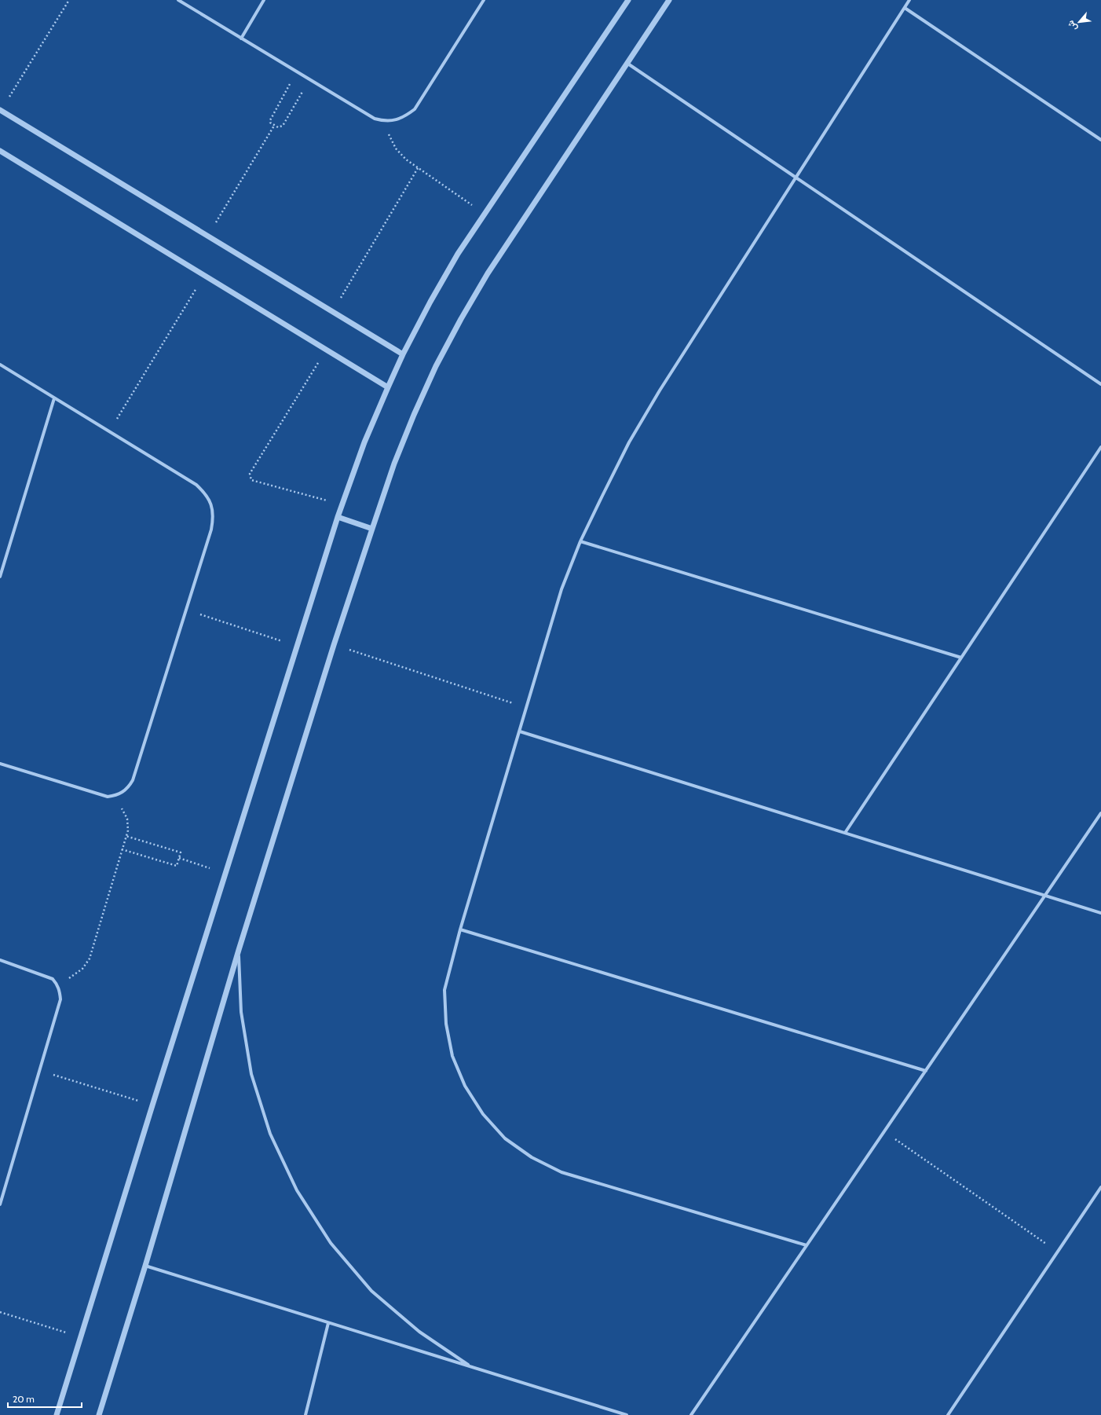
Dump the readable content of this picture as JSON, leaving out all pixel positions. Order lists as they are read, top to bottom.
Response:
{
  "scale_bar": "20 m",
  "north": "bottom left"
}
